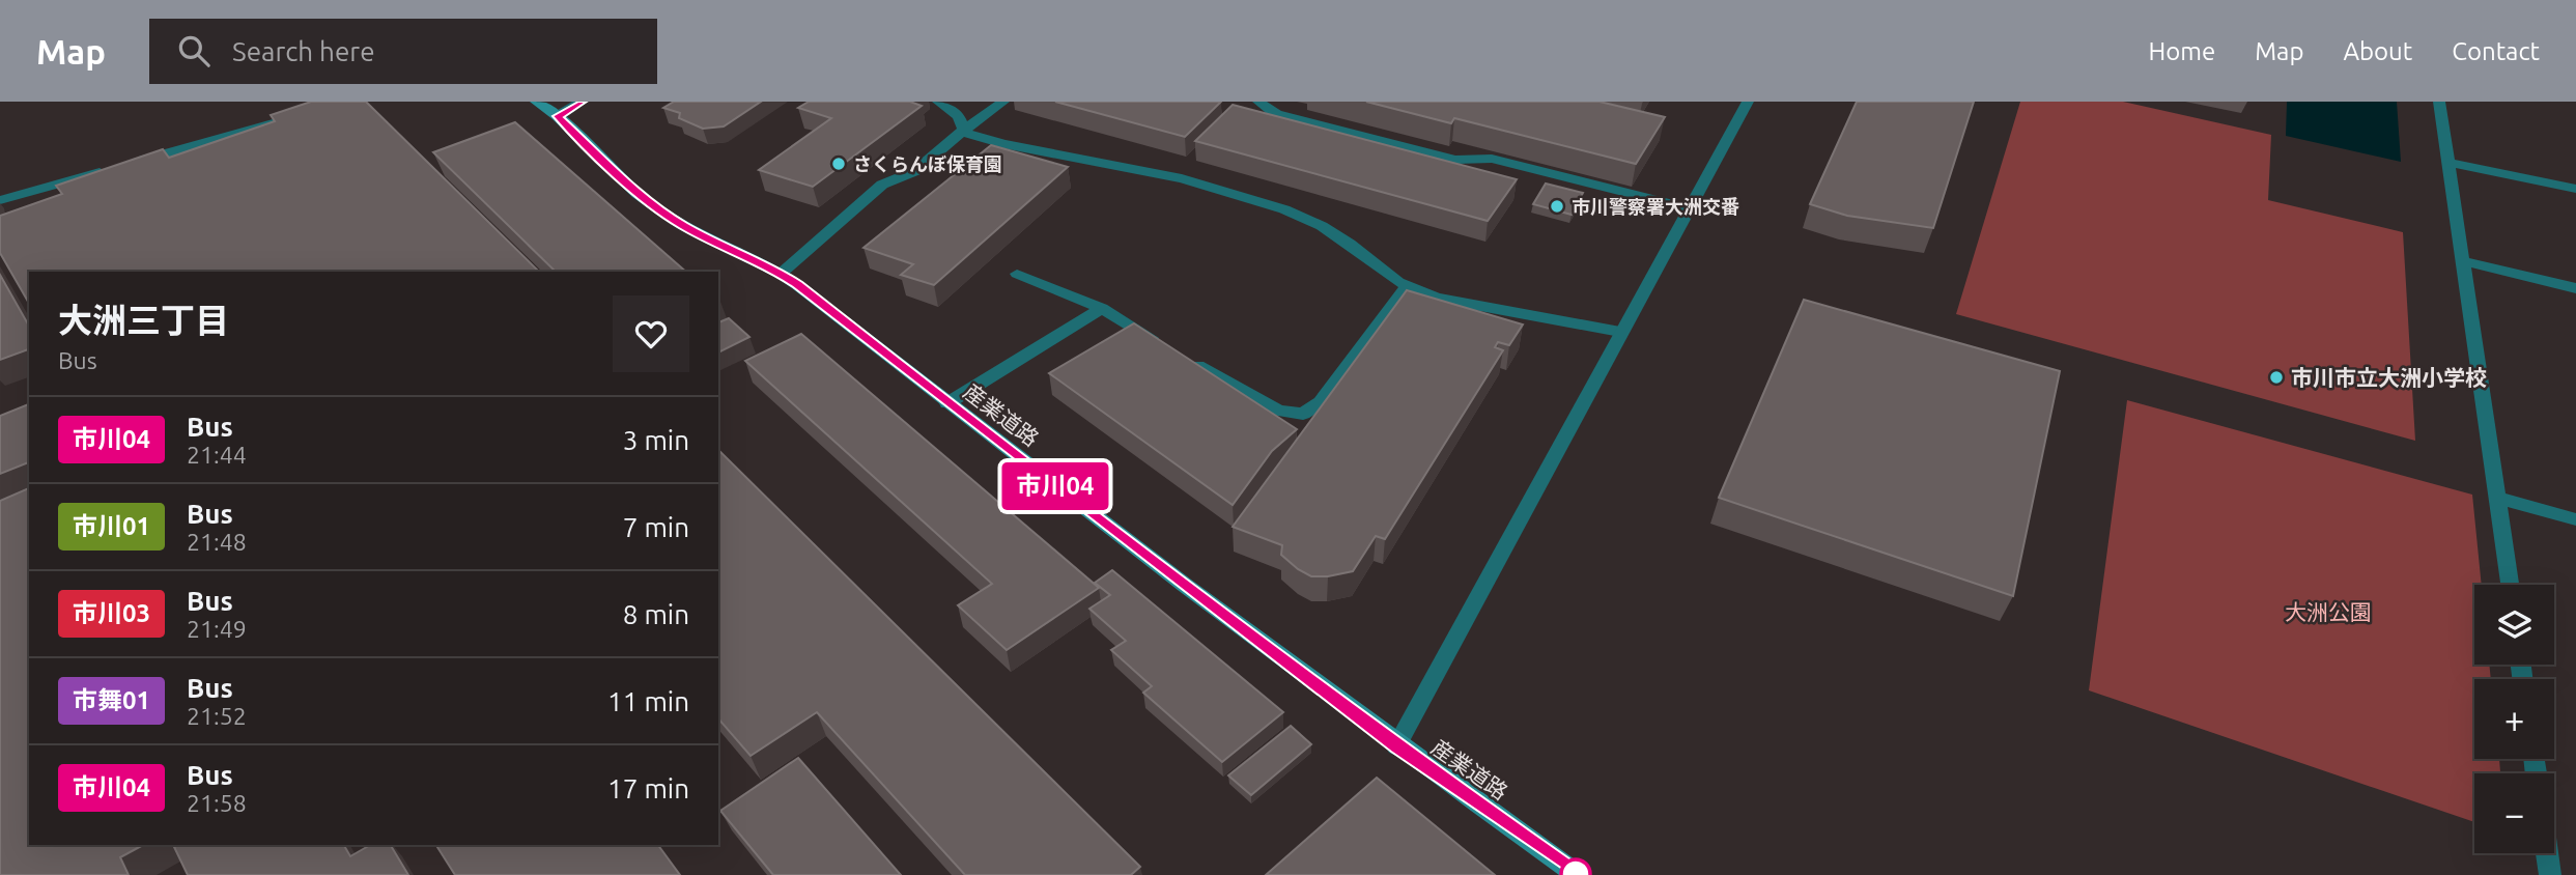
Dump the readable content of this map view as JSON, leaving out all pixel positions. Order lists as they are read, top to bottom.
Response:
{
  "streets": {
    "main road": ["産業道路"]
  },
  "parks": ["大洲公園"],
  "places": ["さくらんぼ保育園", "市川警察署大洲交番", "市川市立大洲小学校"],
  "lines": ["bus line 市川04"],
  "page": {
    "header": "Map",
    "search": "Search here",
    "nav": [
      "Home",
      "Map",
      "About",
      "Contact"
    ],
    "on_map": "市川04",
    "heading": ["大洲三丁目", "Bus"],
    "list": [
      {
        "mark": "市川04",
        "name": "Bus",
        "note": "21:44",
        "value": "3 min"
      },
      {
        "mark": "市川01",
        "name": "Bus",
        "note": "21:48",
        "value": "7 min"
      },
      {
        "mark": "市川03",
        "name": "Bus",
        "note": "21:49",
        "value": "8 min"
      },
      {
        "mark": "市舞01",
        "name": "Bus",
        "note": "21:52",
        "value": "11 min"
      },
      {
        "mark": "市川04",
        "name": "Bus",
        "note": "21:58",
        "value": "17 min"
      }
    ],
    "map_buttons": ["+", "−"]
  }
}
